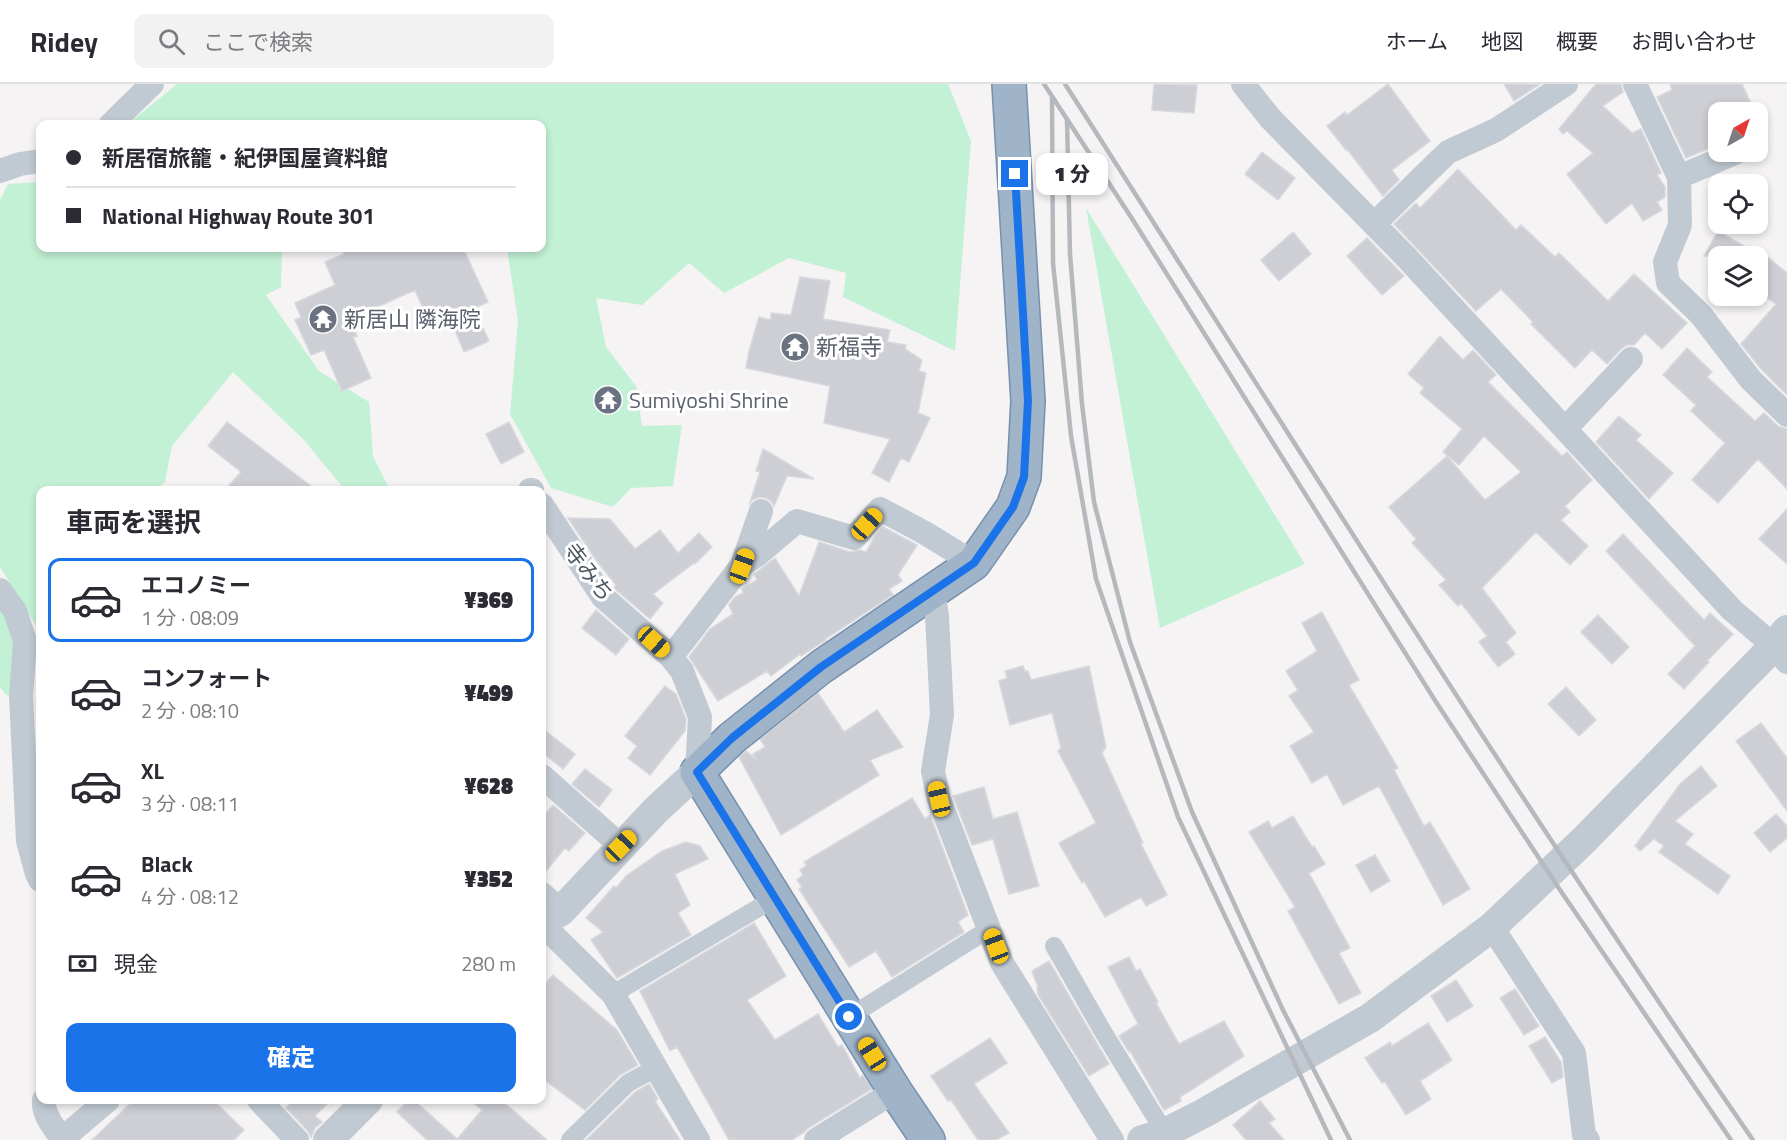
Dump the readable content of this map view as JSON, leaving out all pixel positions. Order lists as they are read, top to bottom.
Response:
{
  "streets": {
    "street": ["寺みち"]
  },
  "places": {
    "temple": ["新居山 隣海院", "新福寺", "Sumiyoshi Shrine"]
  },
  "north": "top right",
  "page": {
    "header": "Ridey",
    "search": "ここで検索",
    "nav": [
      "ホーム",
      "地図",
      "概要",
      "お問い合わせ"
    ],
    "banner": ["新居宿旅籠・紀伊国屋資料館", "National Highway Route 301"],
    "bubble": "1 分",
    "heading": "車両を選択",
    "list": [
      {
        "name": "エコノミー",
        "note": "1 分 · 08:09",
        "value": "¥369"
      },
      {
        "name": "コンフォート",
        "note": "2 分 · 08:10",
        "value": "¥499"
      },
      {
        "name": "XL",
        "note": "3 分 · 08:11",
        "value": "¥628"
      },
      {
        "name": "Black",
        "note": "4 分 · 08:12",
        "value": "¥352"
      }
    ],
    "pay": ["現金", "280 m"],
    "buttons": "確定"
  }
}
